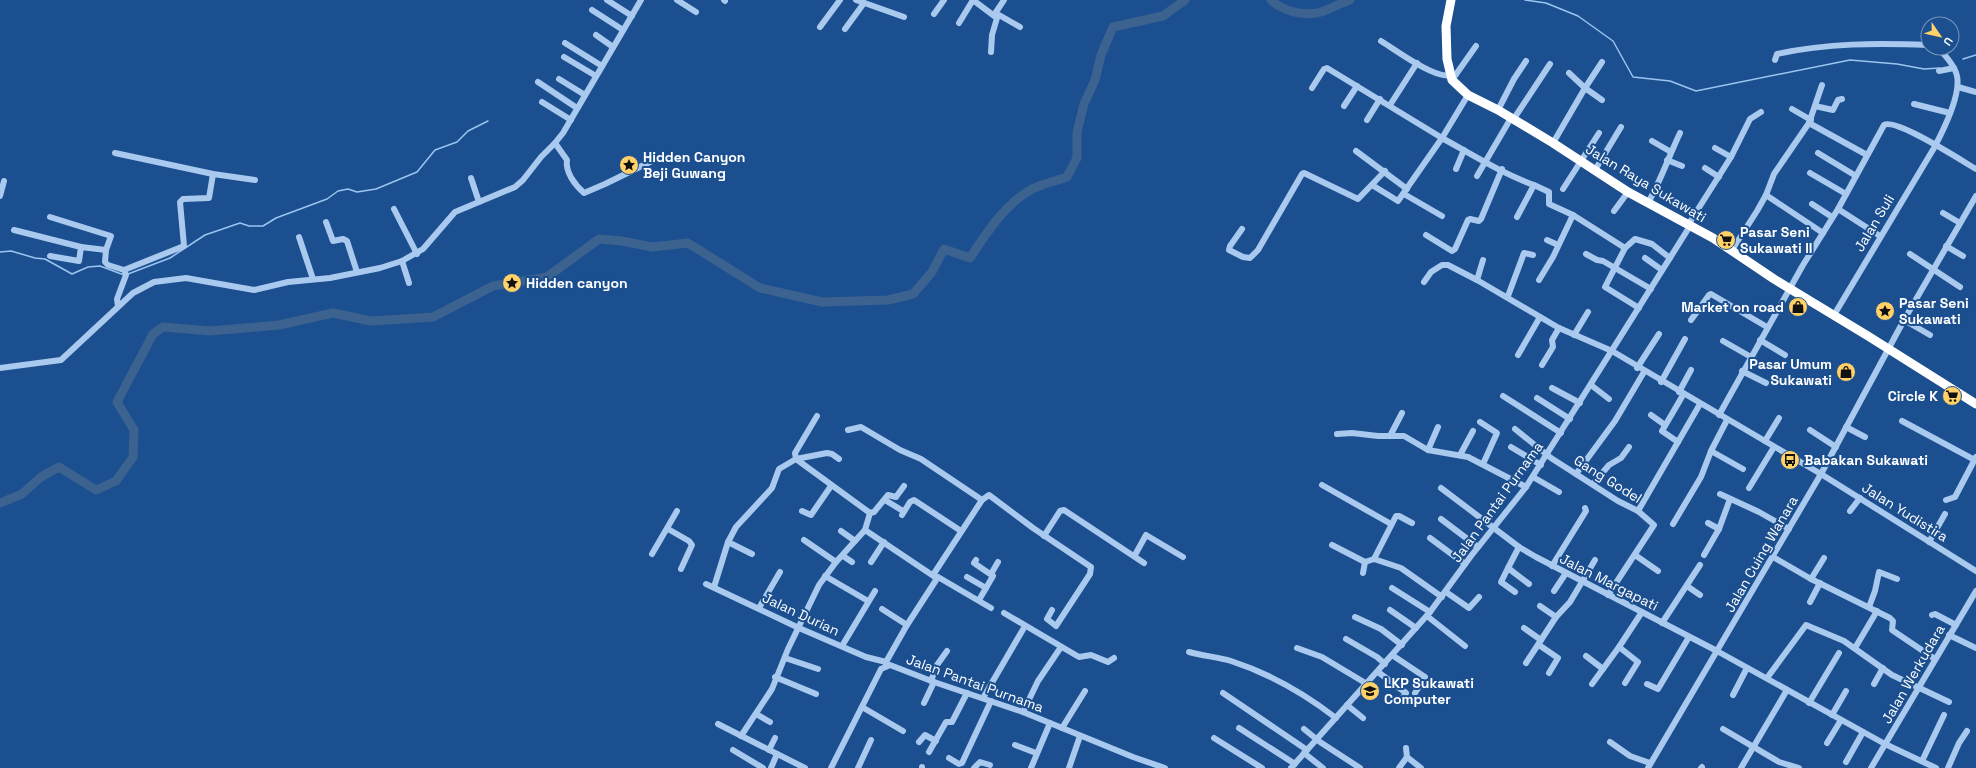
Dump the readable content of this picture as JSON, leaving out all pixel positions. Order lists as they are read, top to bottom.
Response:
{
  "streets": {
    "highway": ["Jalan Raya Sukawati"],
    "street": [
      "Jalan Suli",
      "Gang Godel",
      "Jalan Pantai Purnama",
      "Jalan Yudistira",
      "Jalan Cuing Wanara",
      "Jalan Margapati",
      "Jalan Durian",
      "Jalan Werkudara"
    ]
  },
  "crossings": [
    ["Jalan Raya Sukawati", "Jalan Suli"],
    ["Jalan Raya Sukawati", "Jalan Pantai Purnama"],
    ["Jalan Raya Sukawati", "Jalan Cuing Wanara"],
    ["Gang Godel", "Jalan Pantai Purnama"],
    ["Jalan Pantai Purnama", "Jalan Yudistira"],
    ["Jalan Pantai Purnama", "Jalan Margapati"],
    ["Jalan Pantai Purnama", "Jalan Durian"],
    ["Jalan Yudistira", "Jalan Cuing Wanara"],
    ["Jalan Cuing Wanara", "Jalan Margapati"],
    ["Jalan Margapati", "Jalan Werkudara"]
  ],
  "places": {
    "place": ["Hidden Canyon Beji Guwang", "Hidden canyon", "Pasar Seni Sukawati"],
    "supermarket": ["Pasar Seni Sukawati II", "Circle K"],
    "shop": ["Market on road", "Pasar Umum Sukawati"],
    "bus stop": ["Babakan Sukawati"],
    "school or university": ["LKP Sukawati Computer"]
  },
  "north": "bottom right"
}
